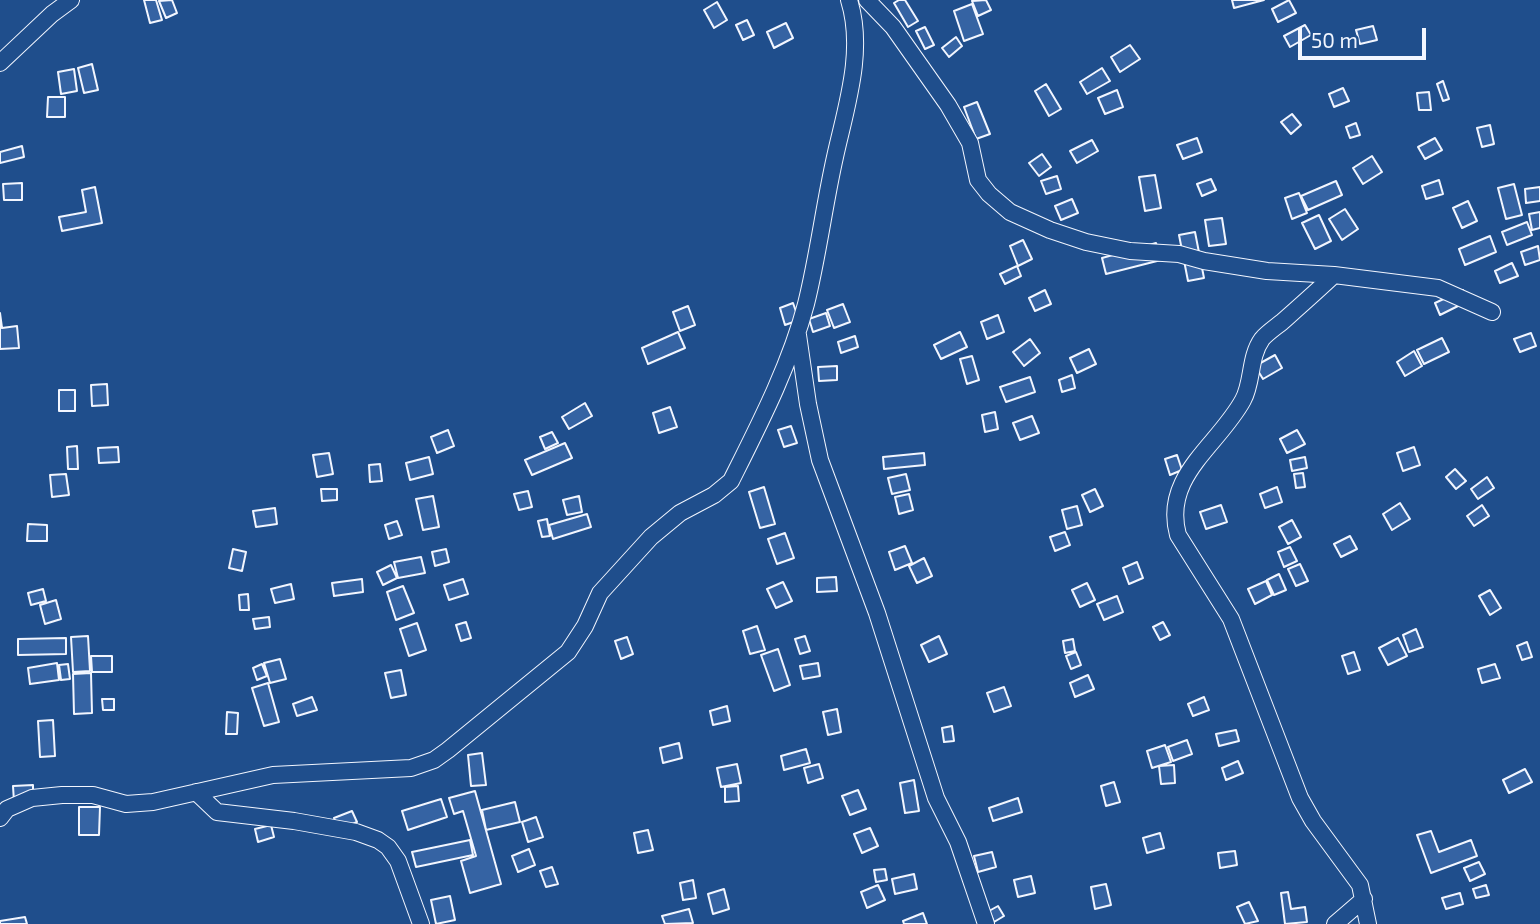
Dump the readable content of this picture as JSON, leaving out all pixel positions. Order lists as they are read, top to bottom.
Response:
{
  "scale_bar": "50 m"
}
